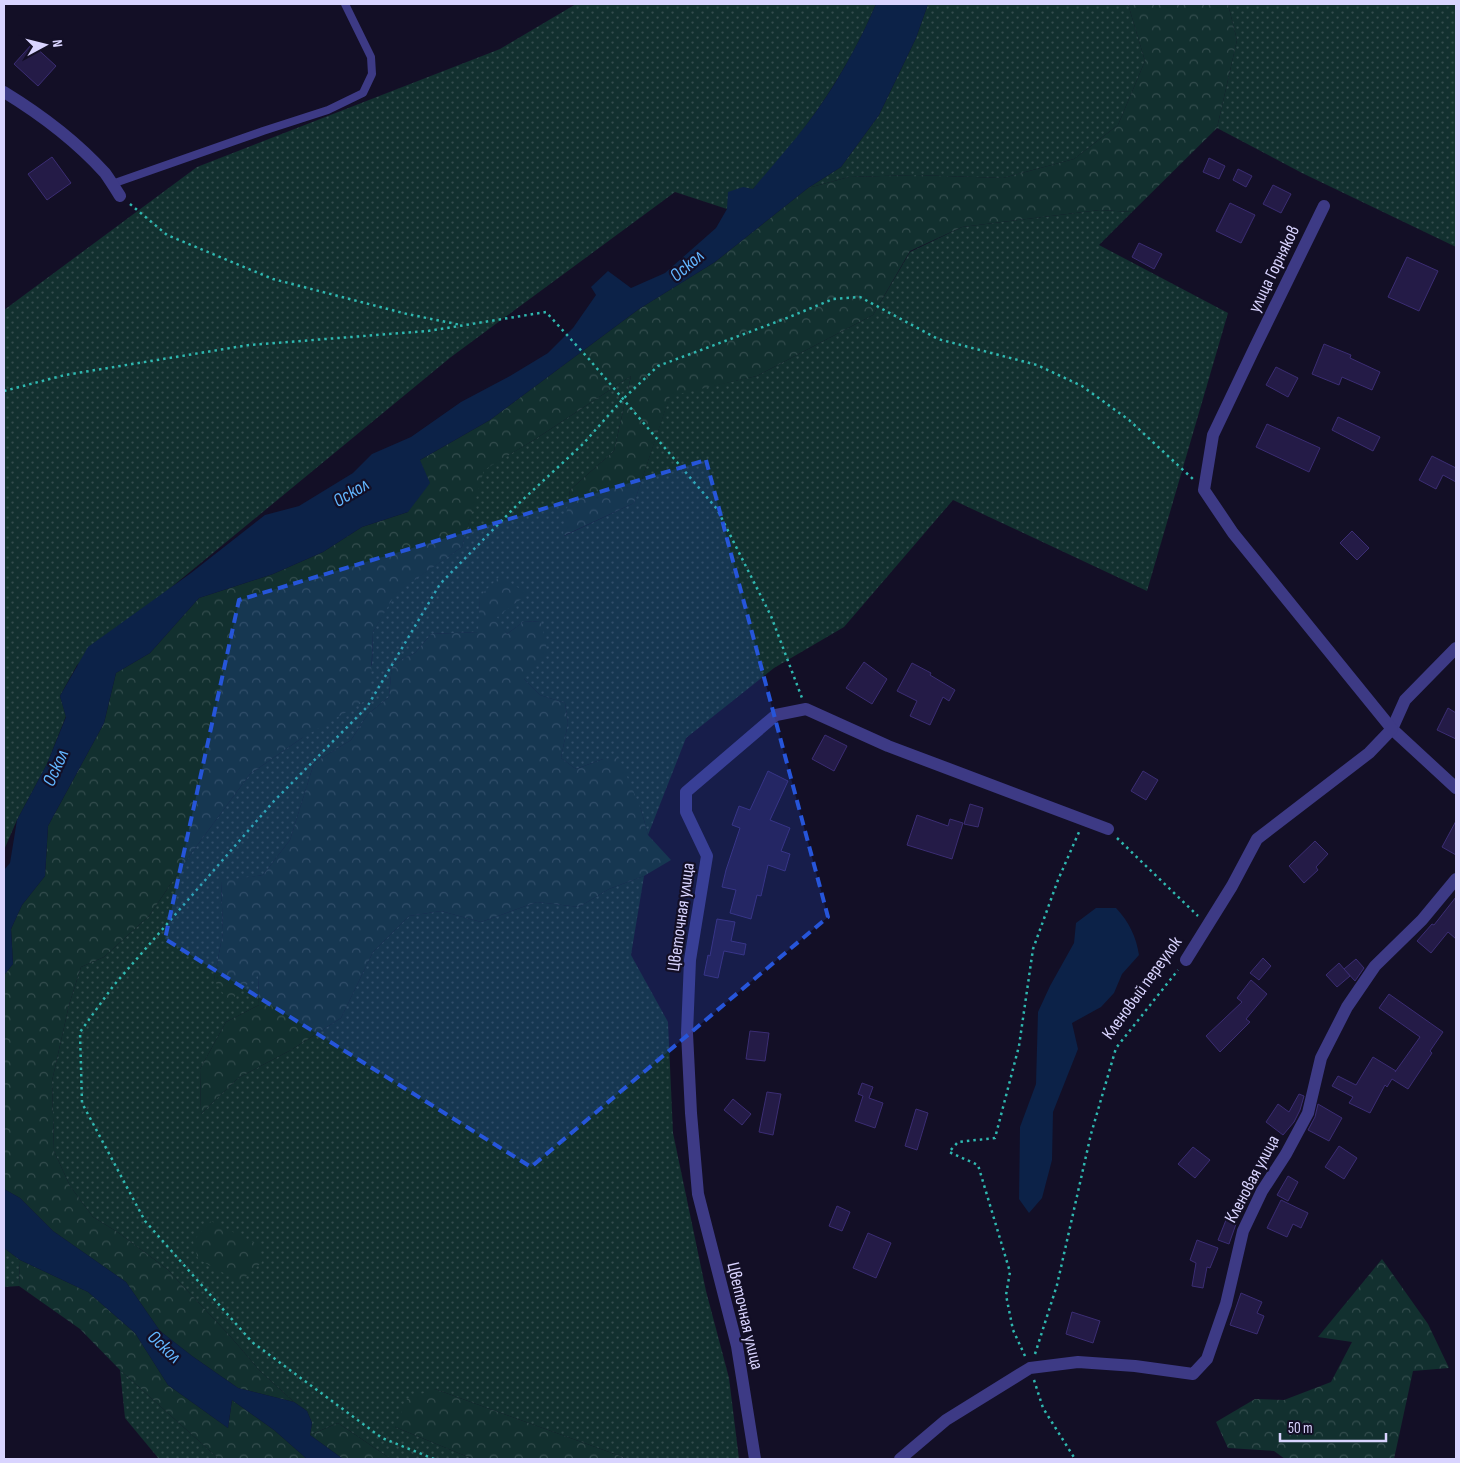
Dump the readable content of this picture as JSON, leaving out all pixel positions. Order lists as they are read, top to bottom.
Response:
{
  "streets": {
    "street": [
      "улица Горняков",
      "Цветочная улица",
      "Кленовый переулок",
      "Кленовая улица"
    ]
  },
  "crossings": [
    ["Кленовый переулок", "Кленовая улица"]
  ],
  "water": ["Оскол"],
  "scale_bar": "50 m",
  "north": "right"
}
